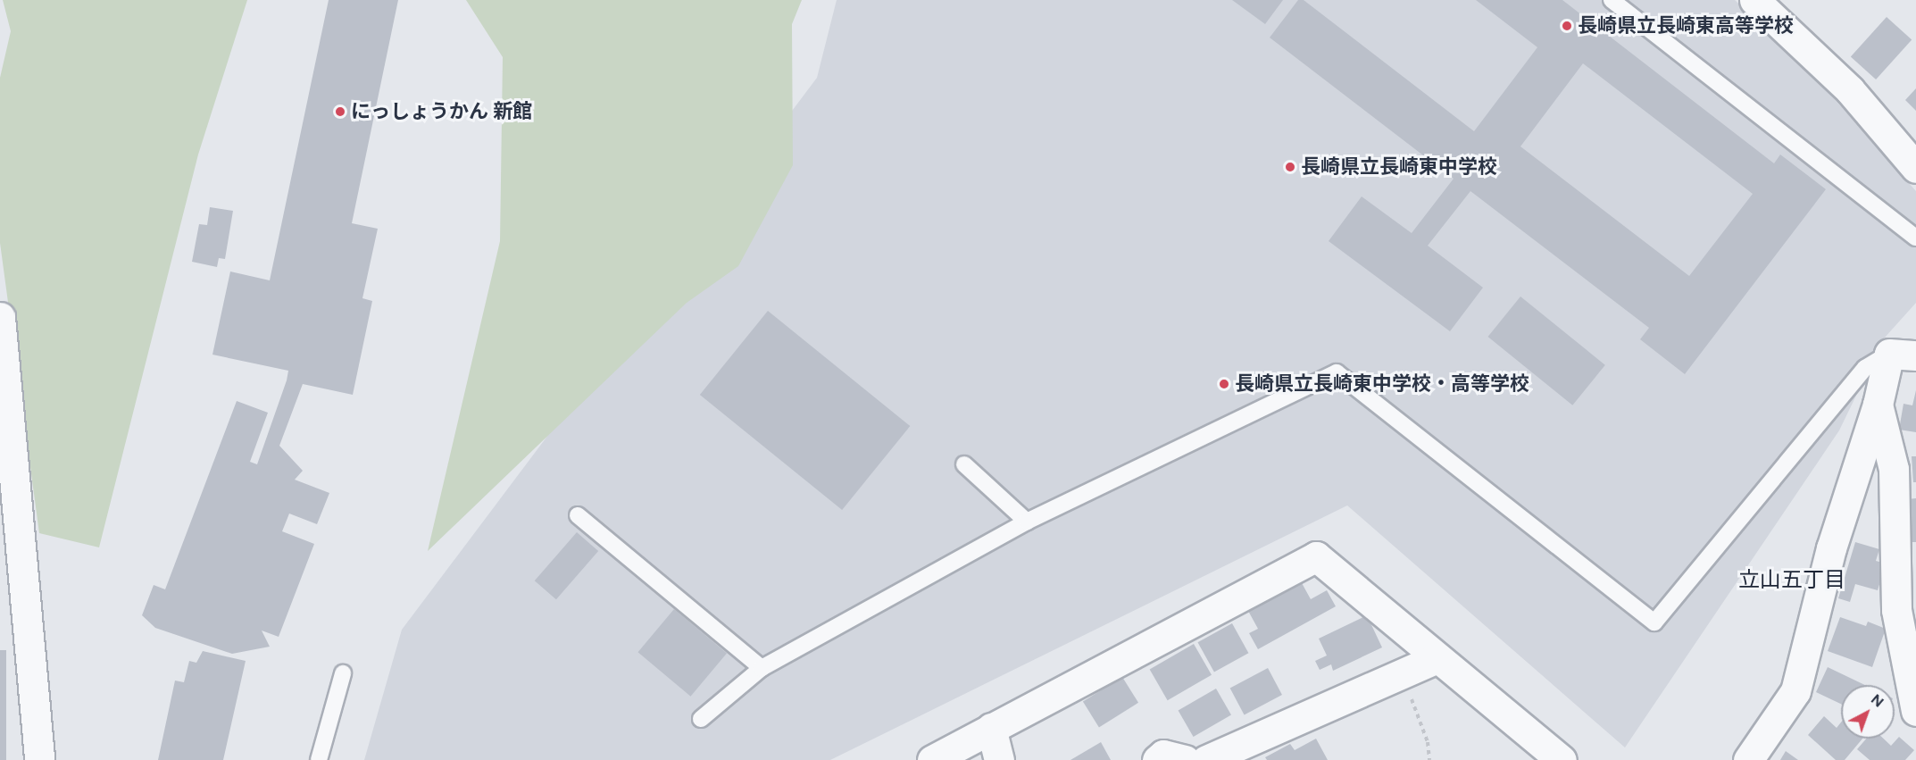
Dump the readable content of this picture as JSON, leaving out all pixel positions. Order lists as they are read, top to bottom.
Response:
{
  "districts": ["立山五丁目"],
  "places": [
    "長崎県立長崎東高等学校",
    "にっしょうかん 新館",
    "長崎県立長崎東中学校",
    "長崎県立長崎東中学校・高等学校"
  ],
  "north": "top right"
}
